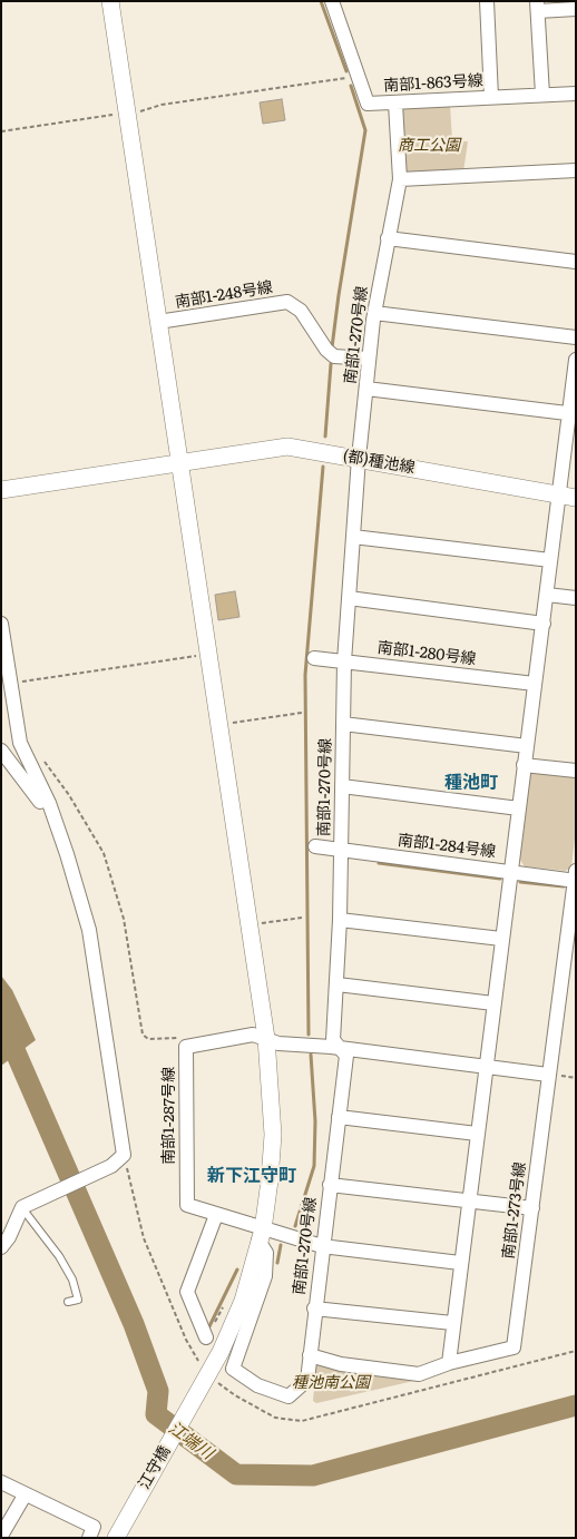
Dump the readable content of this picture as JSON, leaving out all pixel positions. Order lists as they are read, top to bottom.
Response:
{
  "streets": {
    "street": [
      "南部1-863号線",
      "南部1-248号線",
      "南部1-270号線",
      "(都)種池線",
      "南部1-280号線",
      "南部1-284号線",
      "南部1-287号線",
      "南部1-273号線",
      "江守橋"
    ]
  },
  "crossings": [
    ["南部1-863号線", "南部1-270号線"],
    ["南部1-248号線", "南部1-270号線"],
    ["南部1-248号線", "江守橋"],
    ["南部1-270号線", "(都)種池線"],
    ["南部1-270号線", "南部1-280号線"],
    ["南部1-270号線", "南部1-284号線"],
    ["南部1-270号線", "南部1-287号線"],
    ["南部1-270号線", "南部1-273号線"],
    ["南部1-270号線", "江守橋"],
    ["(都)種池線", "江守橋"],
    ["南部1-284号線", "南部1-273号線"],
    ["南部1-287号線", "南部1-273号線"],
    ["南部1-287号線", "江守橋"]
  ],
  "districts": ["種池町", "新下江守町"],
  "water": ["江端川"],
  "parks": ["商工公園", "種池南公園"]
}
